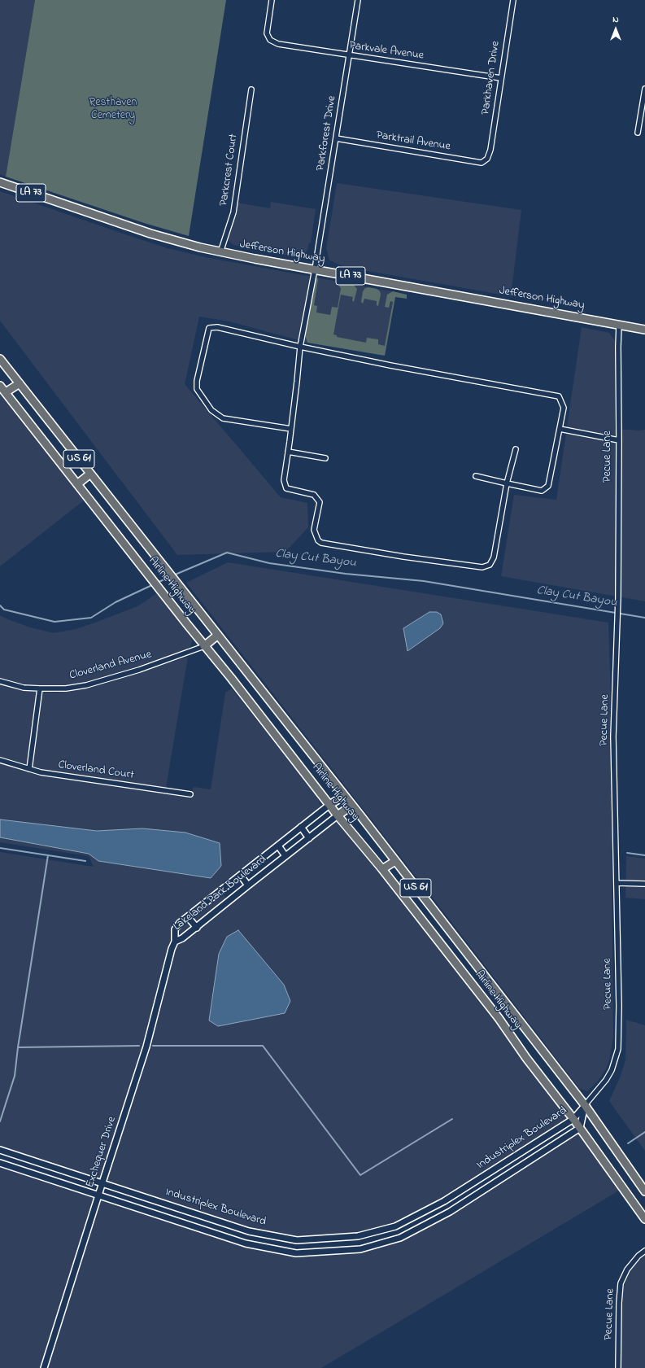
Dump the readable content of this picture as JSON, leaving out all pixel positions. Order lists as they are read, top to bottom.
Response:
{
  "streets": {
    "main road": [
      "LA 73",
      "Jefferson Highway",
      "US 61",
      "Airline Highway"
    ],
    "street": [
      "Parkvale Avenue",
      "Parkhaven Drive",
      "Parkforest Drive",
      "Parktrail Avenue",
      "Parkcrest Court",
      "Pecue Lane",
      "Cloverland Avenue",
      "Cloverland Court",
      "Lakeland Park Boulevard",
      "Industriplex Boulevard",
      "Exchequer Drive"
    ]
  },
  "crossings": [
    ["Parkvale Avenue", "Parkhaven Drive"],
    ["Parkvale Avenue", "Parkforest Drive"],
    ["Parkhaven Drive", "Parktrail Avenue"],
    ["Parkforest Drive", "Parktrail Avenue"],
    ["Parkforest Drive", "Jefferson Highway"],
    ["Parkcrest Court", "Jefferson Highway"],
    ["Jefferson Highway", "Pecue Lane"],
    ["Pecue Lane", "Airline Highway"],
    ["Pecue Lane", "Industriplex Boulevard"],
    ["Airline Highway", "Cloverland Avenue"],
    ["Airline Highway", "Lakeland Park Boulevard"],
    ["Airline Highway", "Industriplex Boulevard"],
    ["Lakeland Park Boulevard", "Exchequer Drive"],
    ["Industriplex Boulevard", "Exchequer Drive"]
  ],
  "water": ["Clay Cut Bayou"],
  "parks": ["Resthaven Cemetery"],
  "north": "top"
}
